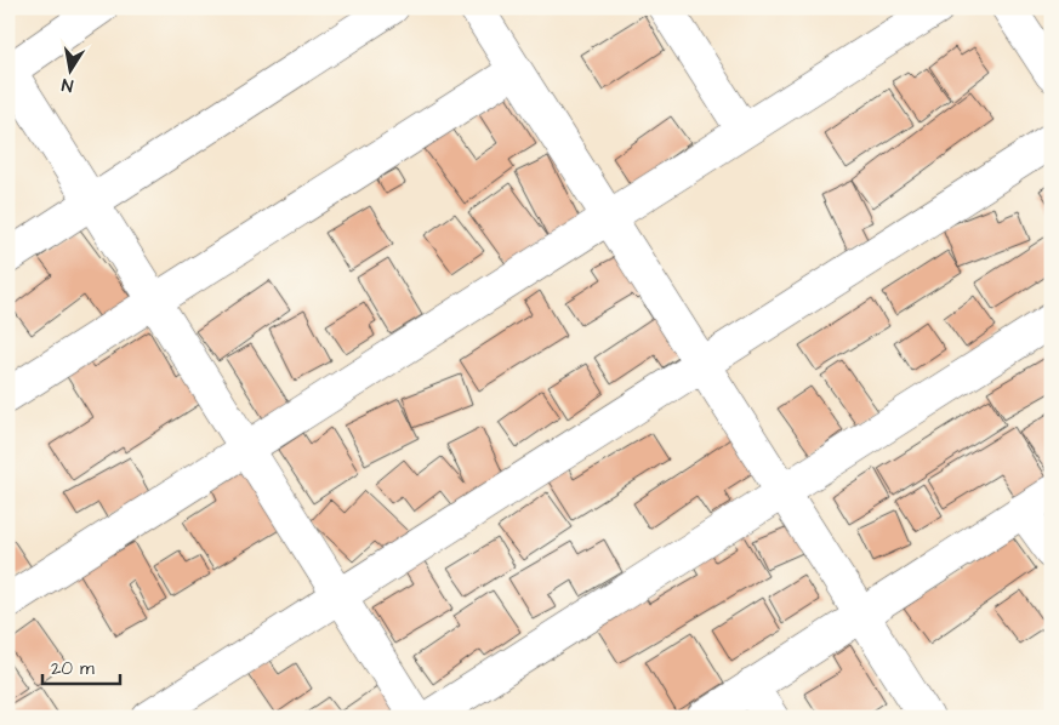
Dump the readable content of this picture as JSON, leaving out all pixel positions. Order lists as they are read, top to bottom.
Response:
{
  "scale_bar": "20 m",
  "north": "bottom"
}
